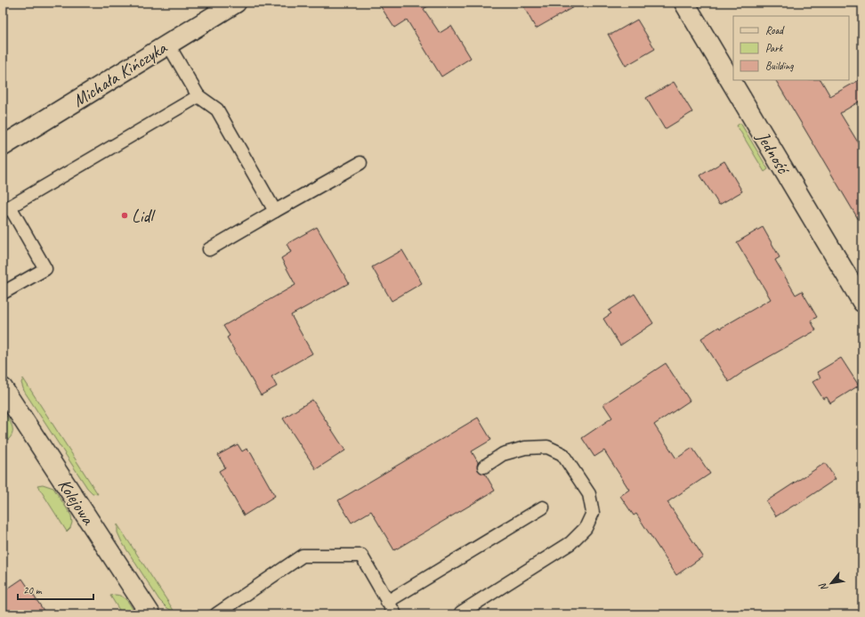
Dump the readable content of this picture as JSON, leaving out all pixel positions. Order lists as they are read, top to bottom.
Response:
{
  "streets": {
    "street": ["Michała Kińczyka", "Jedność", "Kolejowa"]
  },
  "places": ["Lidl"],
  "legend": ["Road", "Park", "Building"],
  "scale_bar": "20 m",
  "north": "bottom left"
}
